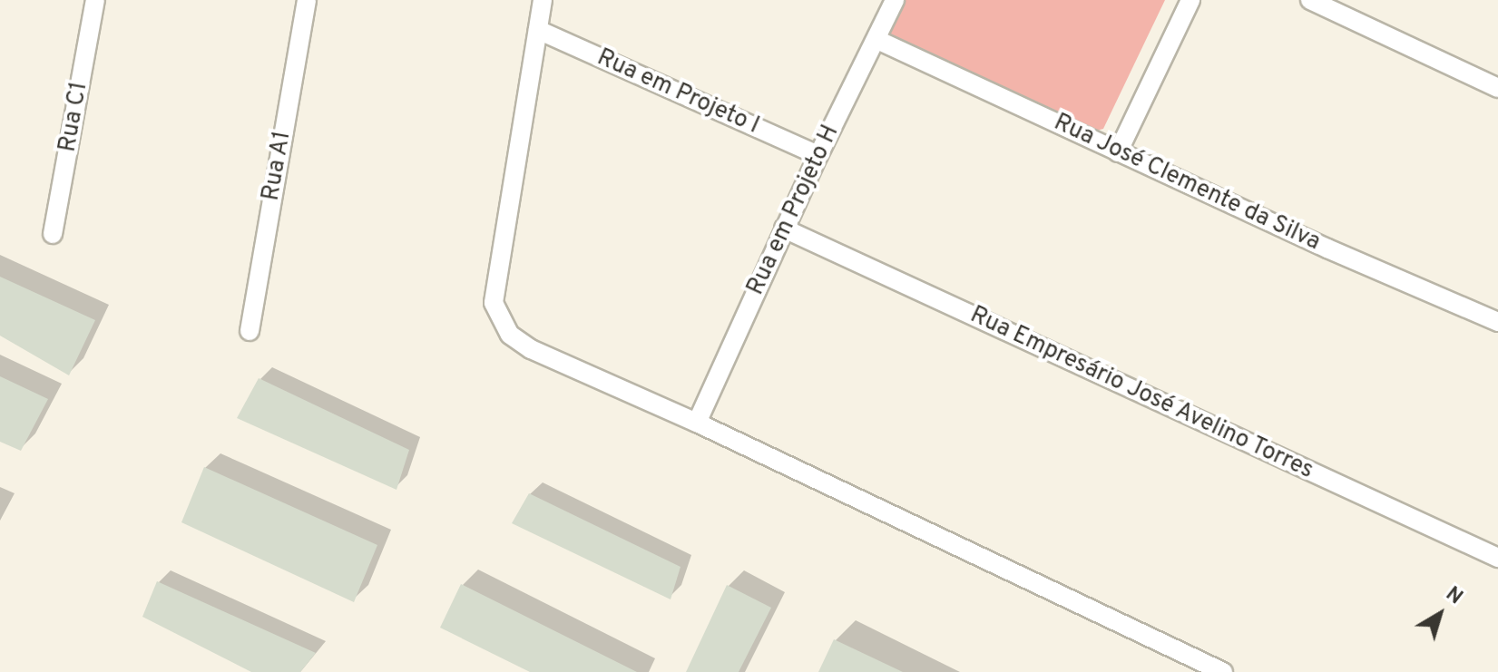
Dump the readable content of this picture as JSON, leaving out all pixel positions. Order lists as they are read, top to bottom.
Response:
{
  "streets": {
    "street": [
      "Rua em Projeto I",
      "Rua C1",
      "Rua A1",
      "Rua José Clemente da Silva",
      "Rua em Projeto H",
      "Rua Empresário José Avelino Torres"
    ]
  },
  "crossings": [
    ["Rua em Projeto I", "Rua em Projeto H"],
    ["Rua José Clemente da Silva", "Rua em Projeto H"],
    ["Rua em Projeto H", "Rua Empresário José Avelino Torres"]
  ],
  "north": "top right"
}
